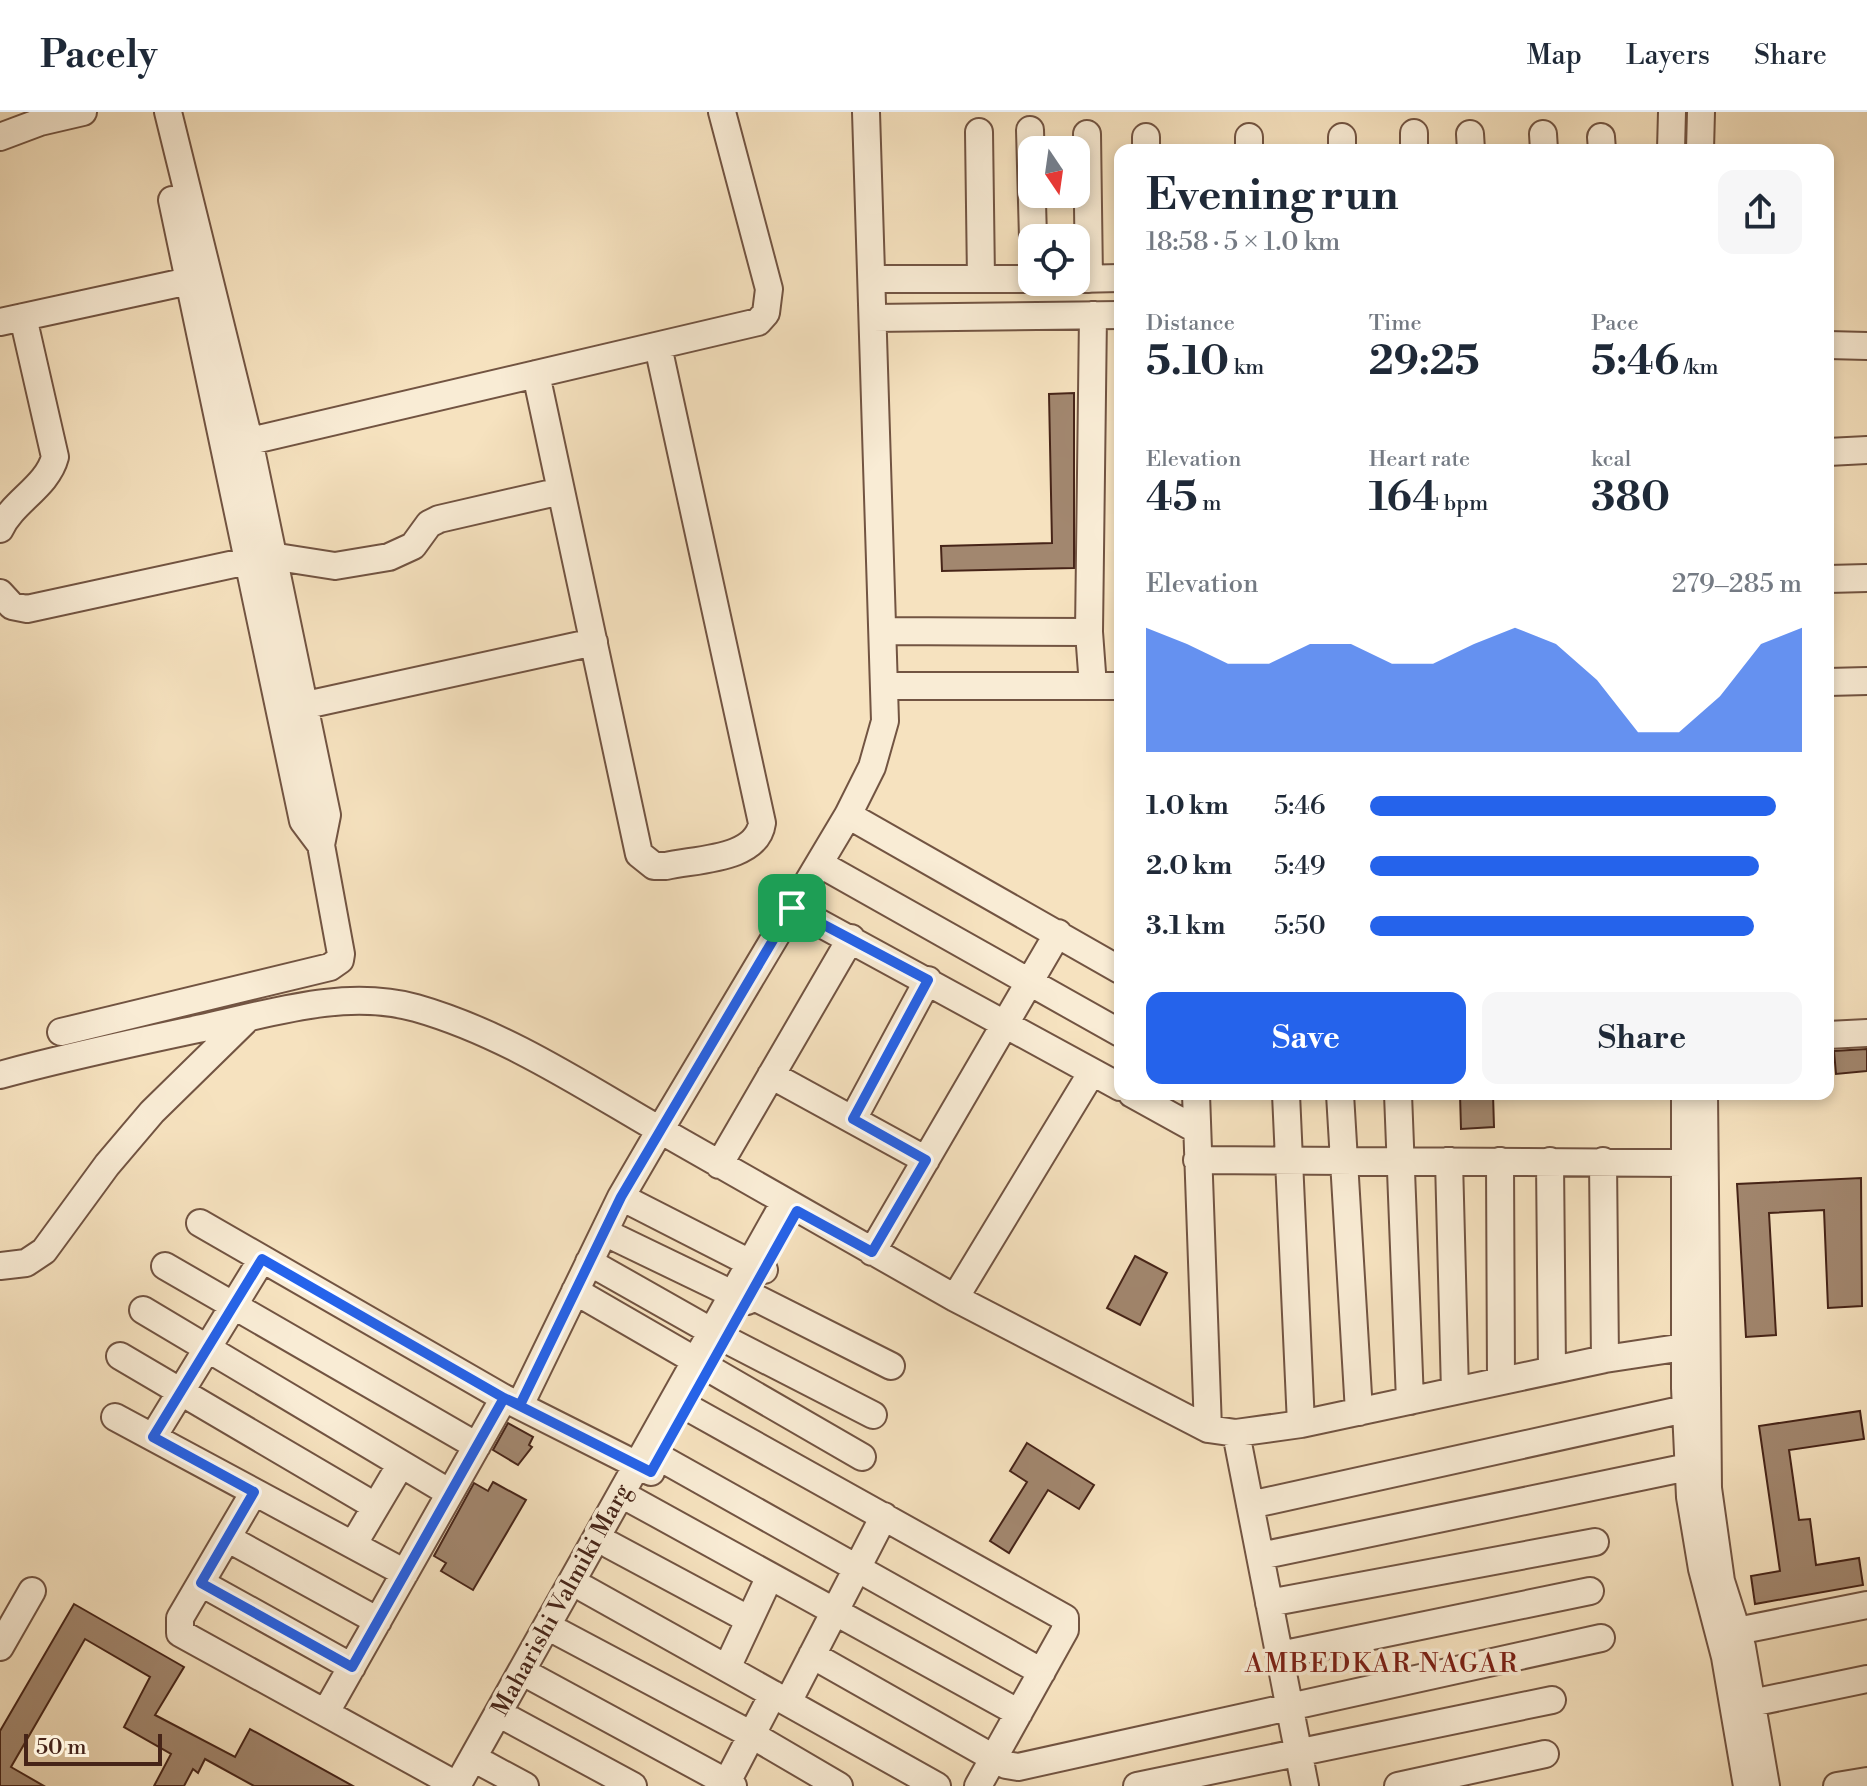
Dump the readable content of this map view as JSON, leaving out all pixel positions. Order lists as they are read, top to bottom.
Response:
{
  "streets": {
    "street": ["Maharishi Valmiki Marg"]
  },
  "districts": ["AMBEDKAR NAGAR"],
  "scale_bar": "50 m",
  "north": "bottom",
  "page": {
    "header": "Pacely",
    "nav": ["Map", "Layers", "Share"],
    "heading": ["Evening run", "18:58 · 5 × 1.0 km"],
    "stats": [
      ["Distance", "5.10 km"],
      ["Time", "29:25"],
      ["Pace", "5:46 /km"],
      ["Elevation", "45 m"],
      ["Heart rate", "164 bpm"],
      ["kcal", "380"]
    ],
    "chart": ["Elevation", "279–285 m"],
    "list": [
      {
        "name": "1.0 km",
        "note": "5:46"
      },
      {
        "name": "2.0 km",
        "note": "5:49"
      },
      {
        "name": "3.1 km",
        "note": "5:50"
      }
    ],
    "buttons": ["Save", "Share"],
    "scale": "50 m"
  }
}
